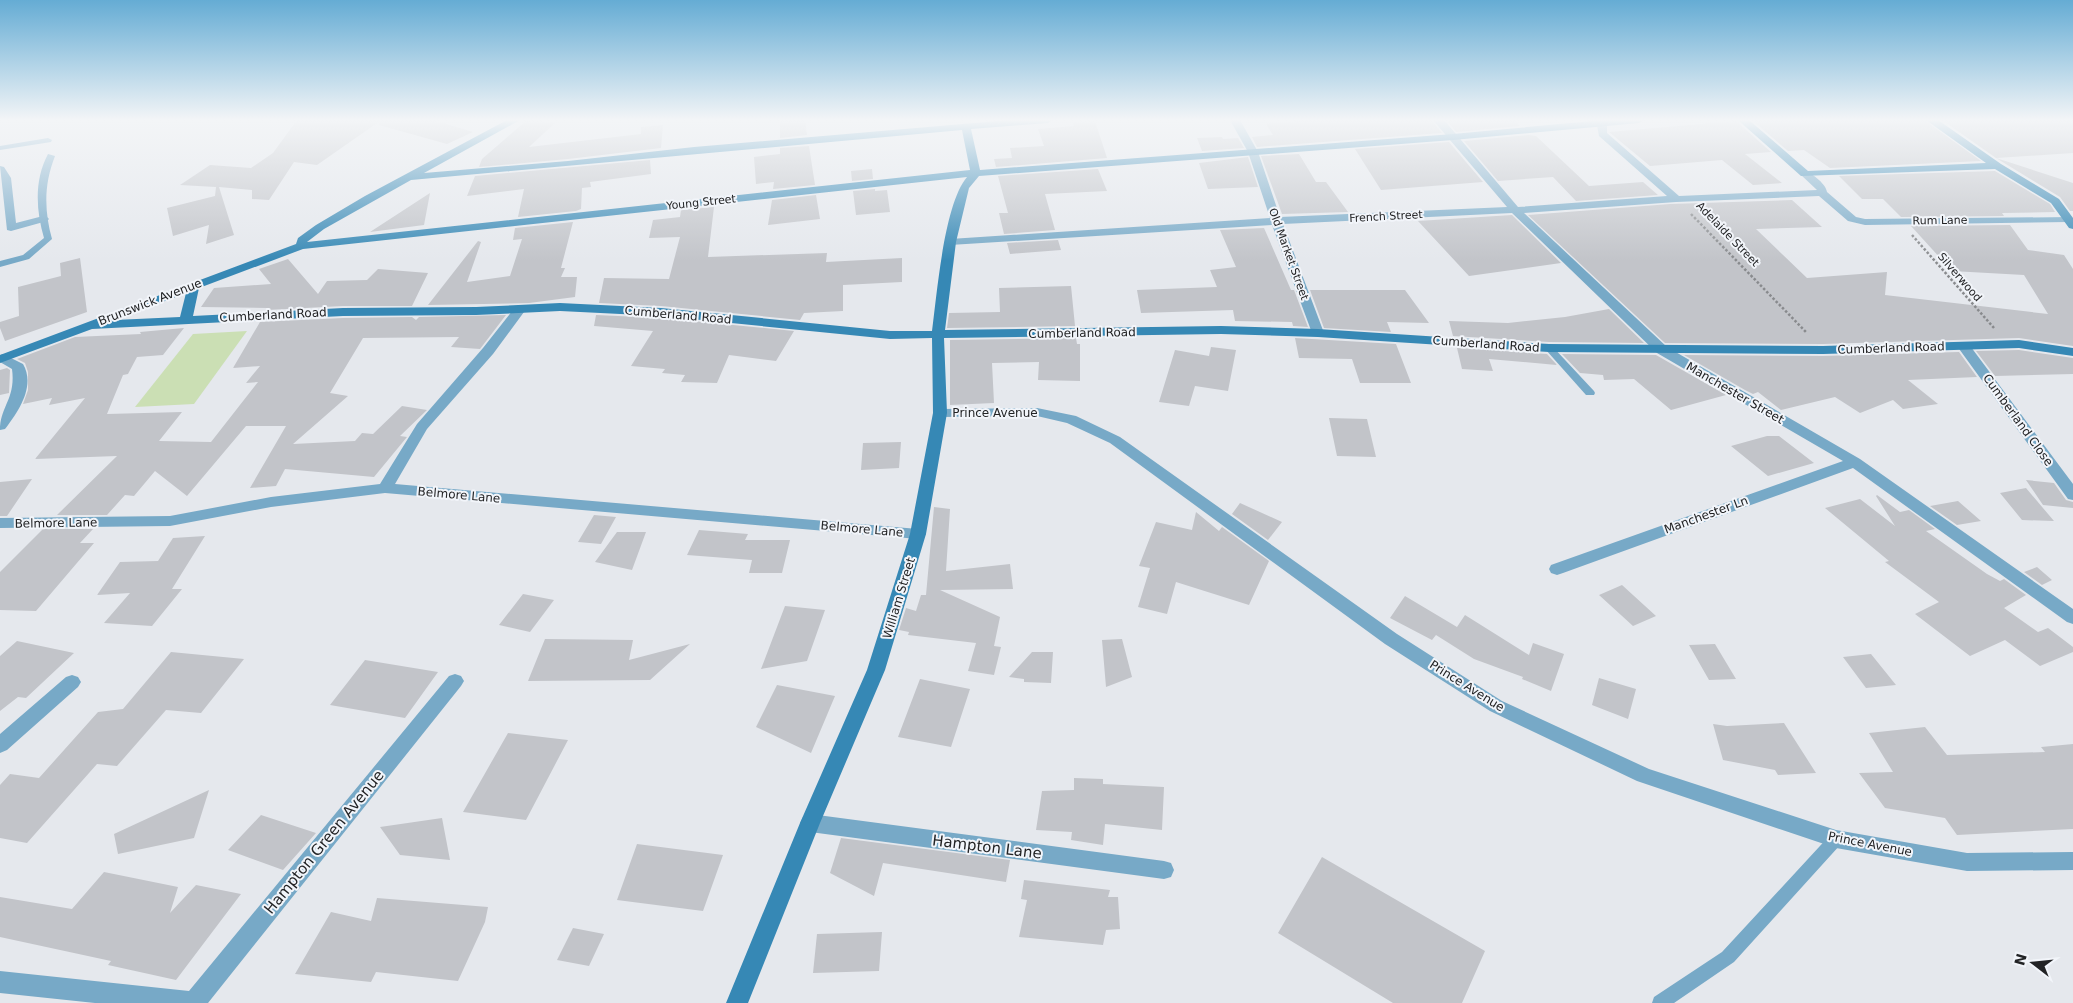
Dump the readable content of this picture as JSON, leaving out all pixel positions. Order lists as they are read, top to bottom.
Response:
{
  "streets": {
    "street": [
      "Young Street",
      "French Street",
      "Rum Lane",
      "Old Market Street",
      "Brunswick Avenue",
      "Cumberland Road",
      "Manchester Street",
      "Prince Avenue",
      "Cumberland Close",
      "Belmore Lane",
      "Manchester Ln",
      "William Street",
      "Hampton Green Avenue",
      "Hampton Lane"
    ],
    "path": ["Adelaide Street", "Silverwood"]
  },
  "crossings": [
    ["Young Street", "Brunswick Avenue"],
    ["Young Street", "William Street"],
    ["French Street", "Rum Lane"],
    ["French Street", "Adelaide Street"],
    ["French Street", "Old Market Street"],
    ["French Street", "Manchester Street"],
    ["French Street", "William Street"],
    ["Rum Lane", "Silverwood"],
    ["Adelaide Street", "Cumberland Road"],
    ["Old Market Street", "Cumberland Road"],
    ["Silverwood", "Cumberland Road"],
    ["Brunswick Avenue", "Cumberland Road"],
    ["Cumberland Road", "Manchester Street"],
    ["Cumberland Road", "Cumberland Close"],
    ["Cumberland Road", "William Street"],
    ["Manchester Street", "Manchester Ln"],
    ["Prince Avenue", "William Street"],
    ["Belmore Lane", "William Street"],
    ["William Street", "Hampton Lane"]
  ],
  "north": "left"
}
